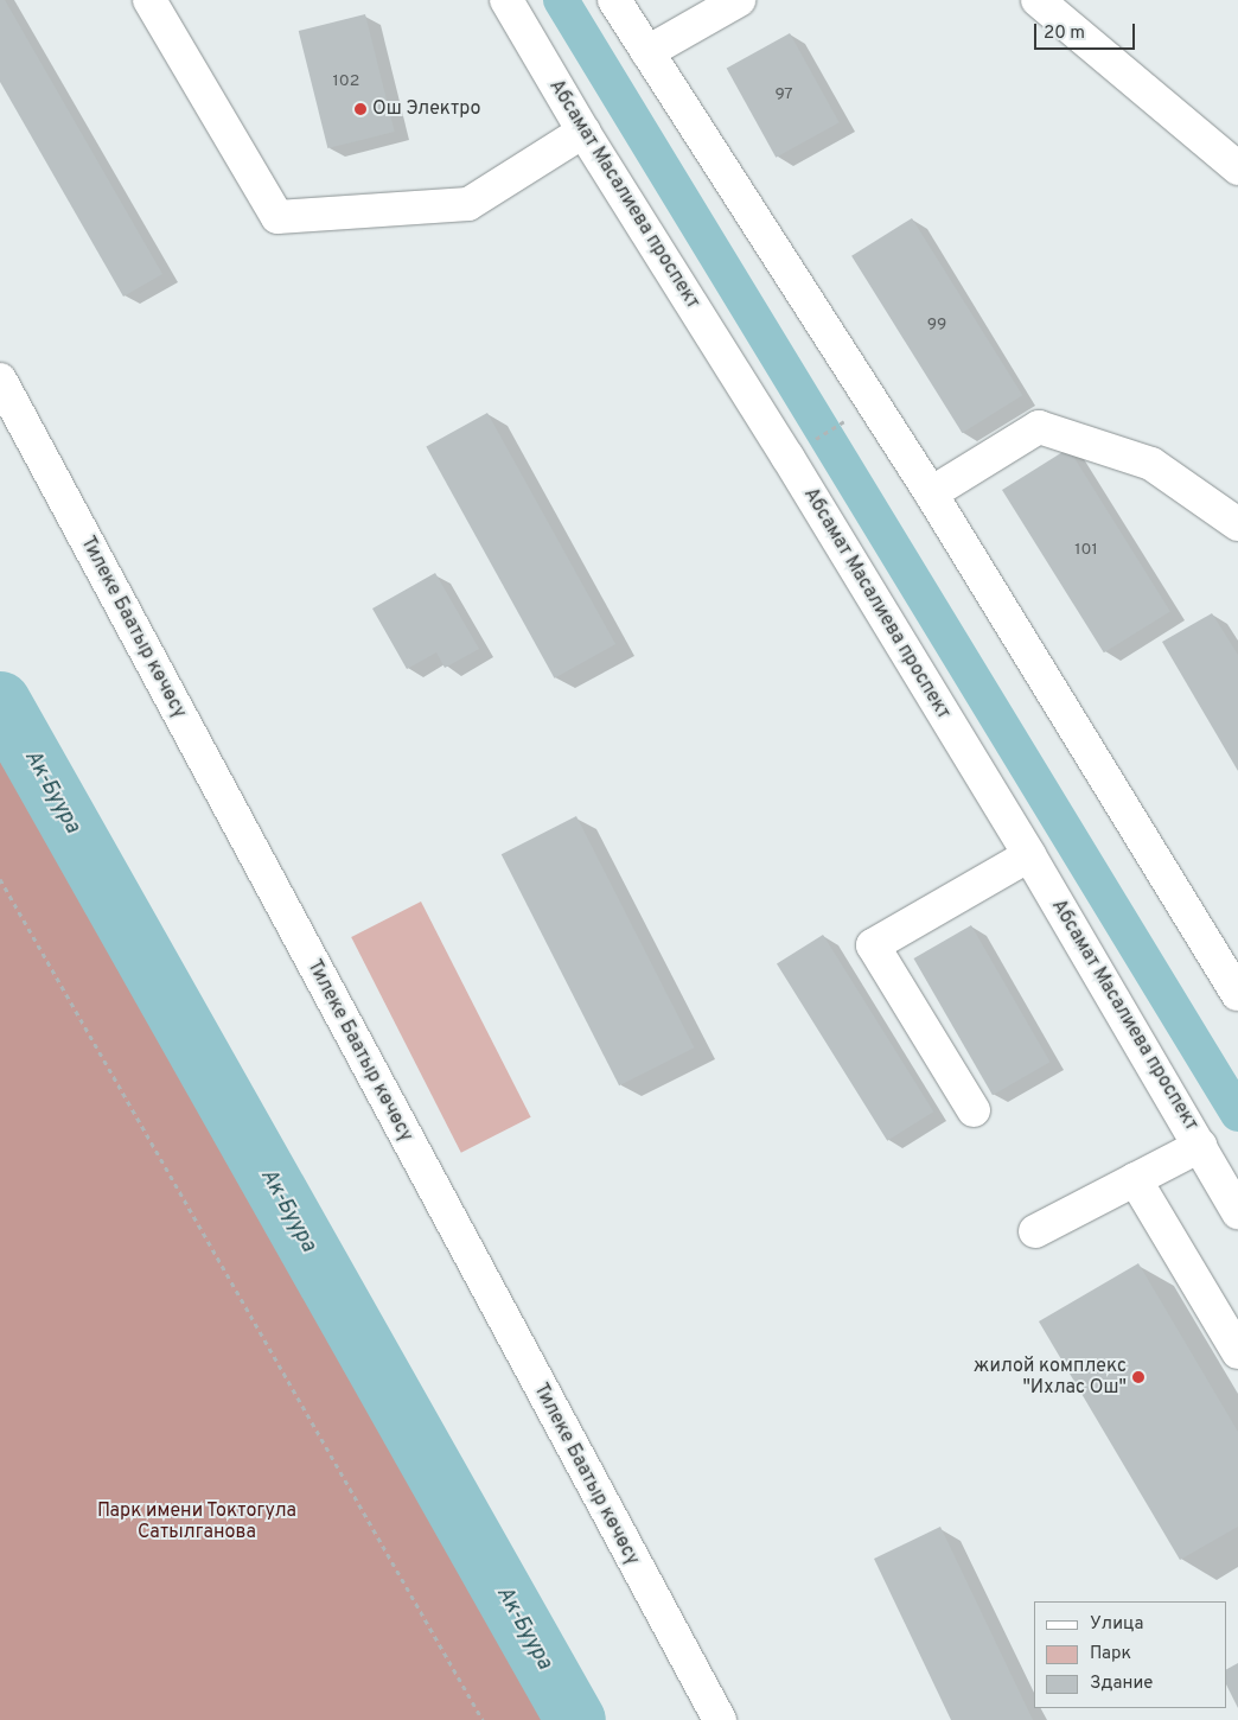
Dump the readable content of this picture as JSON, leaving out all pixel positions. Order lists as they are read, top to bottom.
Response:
{
  "streets": {
    "street": ["Абсамат Масалиева проспект", "Тилеке Баатыр көчөсү"]
  },
  "water": ["Ак-Буура"],
  "parks": ["Парк имени Токтогула Сатылганова"],
  "places": ["Ош Электро", "жилой комплекс \"Ихлас Ош\""],
  "house_numbers": [
    "102",
    "97",
    "99",
    "101"
  ],
  "legend": ["Улица", "Парк", "Здание"],
  "scale_bar": "20 m"
}
